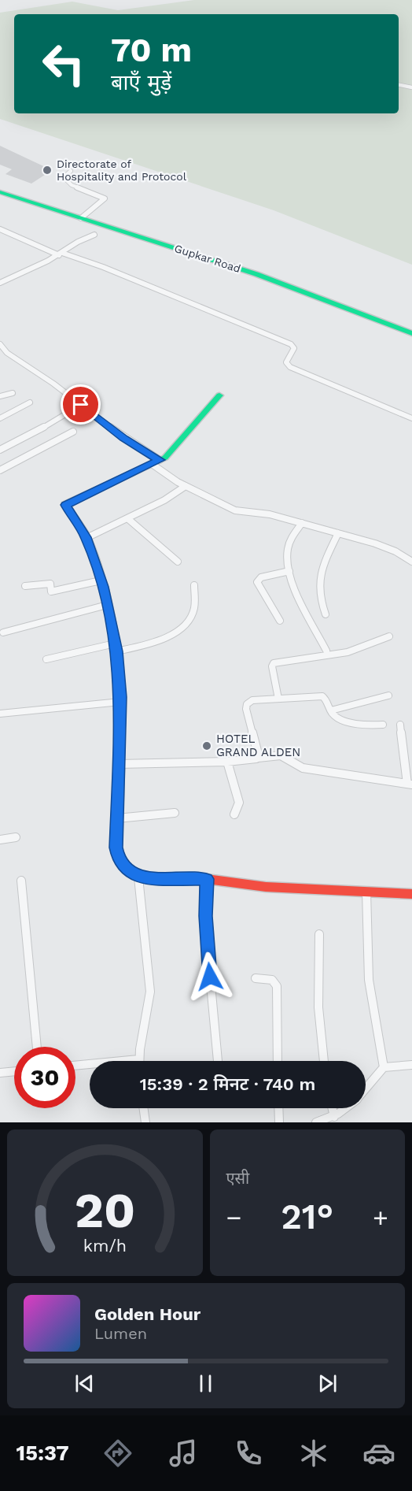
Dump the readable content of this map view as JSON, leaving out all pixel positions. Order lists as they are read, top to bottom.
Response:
{
  "streets": {
    "street": ["Gupkar Road"]
  },
  "places": ["Directorate of Hospitality and Protocol", "HOTEL GRAND ALDEN"],
  "page": {
    "turn": ["70 m", "बाएँ मुड़ें"],
    "limit": "30",
    "trip": "15:39 · 2 मिनट · 740 m",
    "tile": "एसी",
    "heat": ["−", "21°", "+"],
    "song": ["Golden Hour", "Lumen"],
    "tabs": "15:37",
    "gauge": ["20", "km/h"]
  }
}
